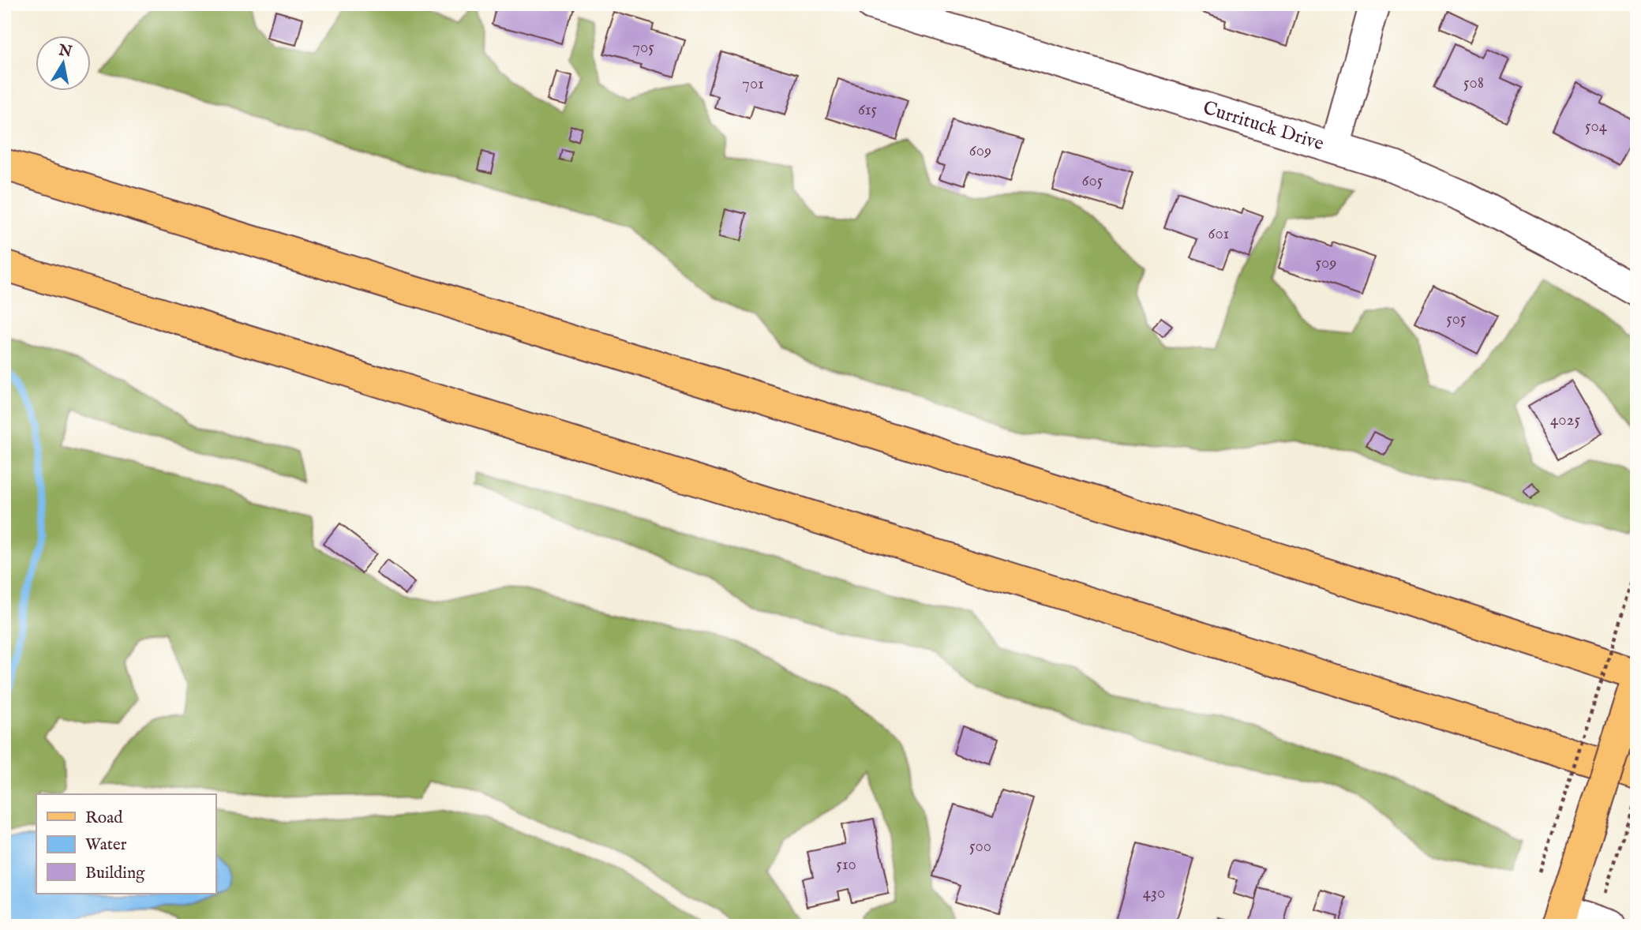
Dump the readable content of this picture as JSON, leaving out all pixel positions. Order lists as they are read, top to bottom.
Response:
{
  "streets": {
    "street": ["Currituck Drive"]
  },
  "house_numbers": [
    "705",
    "508",
    "701",
    "615",
    "504",
    "609",
    "605",
    "601",
    "509",
    "505",
    "4025",
    "500",
    "510",
    "430"
  ],
  "legend": ["Road", "Water", "Building"],
  "north": "top"
}
